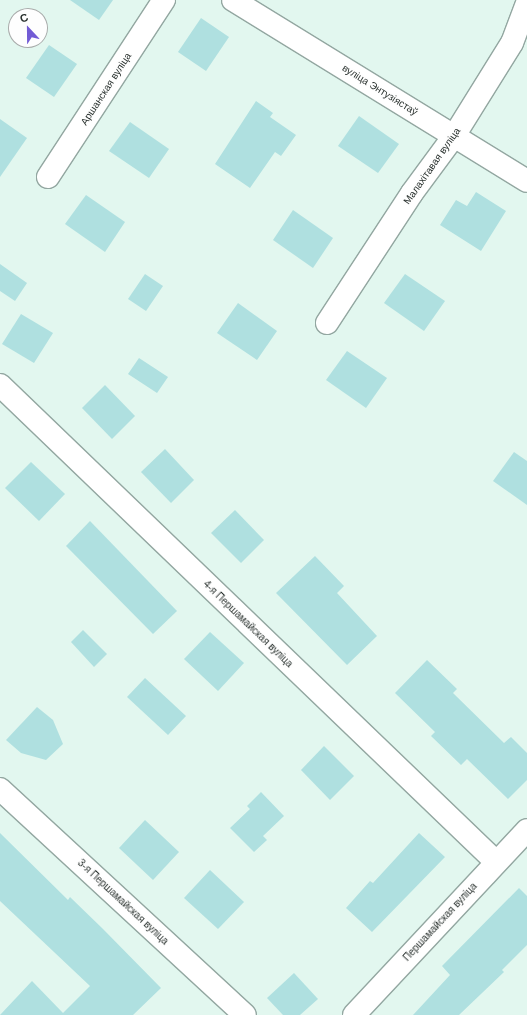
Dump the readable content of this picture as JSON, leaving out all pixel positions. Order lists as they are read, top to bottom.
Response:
{
  "streets": {
    "street": [
      "Аршанская вуліца",
      "вуліца Энтузіястаў",
      "Малахітавая вуліца",
      "4-я Першамайская вуліца",
      "3-я Першамайская вуліца",
      "Першамайская вуліца"
    ]
  },
  "crossings": [
    ["вуліца Энтузіястаў", "Малахітавая вуліца"],
    ["4-я Першамайская вуліца", "Першамайская вуліца"]
  ],
  "north": "top"
}
